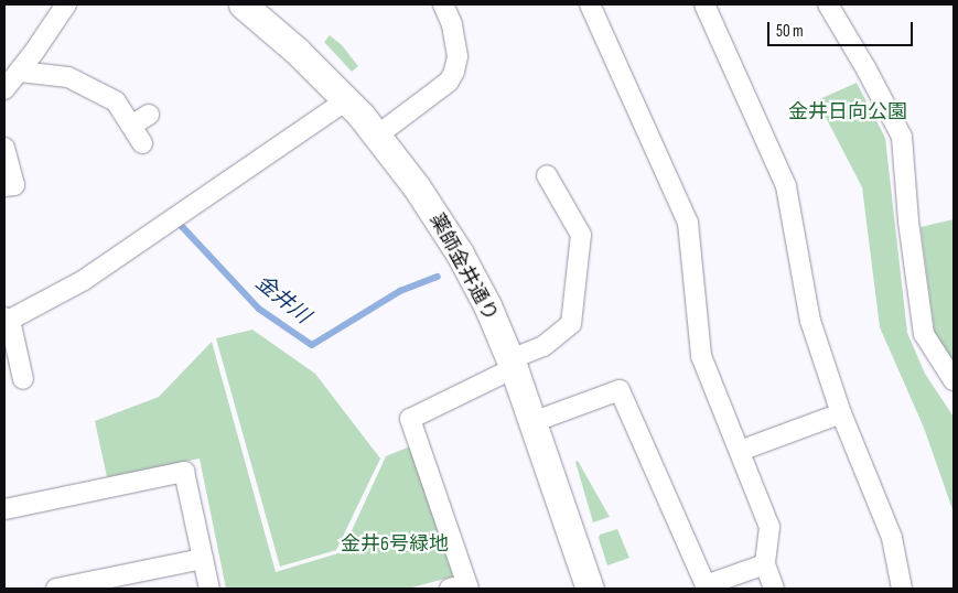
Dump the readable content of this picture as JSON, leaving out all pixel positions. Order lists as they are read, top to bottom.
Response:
{
  "streets": {
    "street": ["薬師金井通り"]
  },
  "water": ["金井川"],
  "parks": ["金井日向公園", "金井6号緑地"],
  "scale_bar": "50 m"
}
